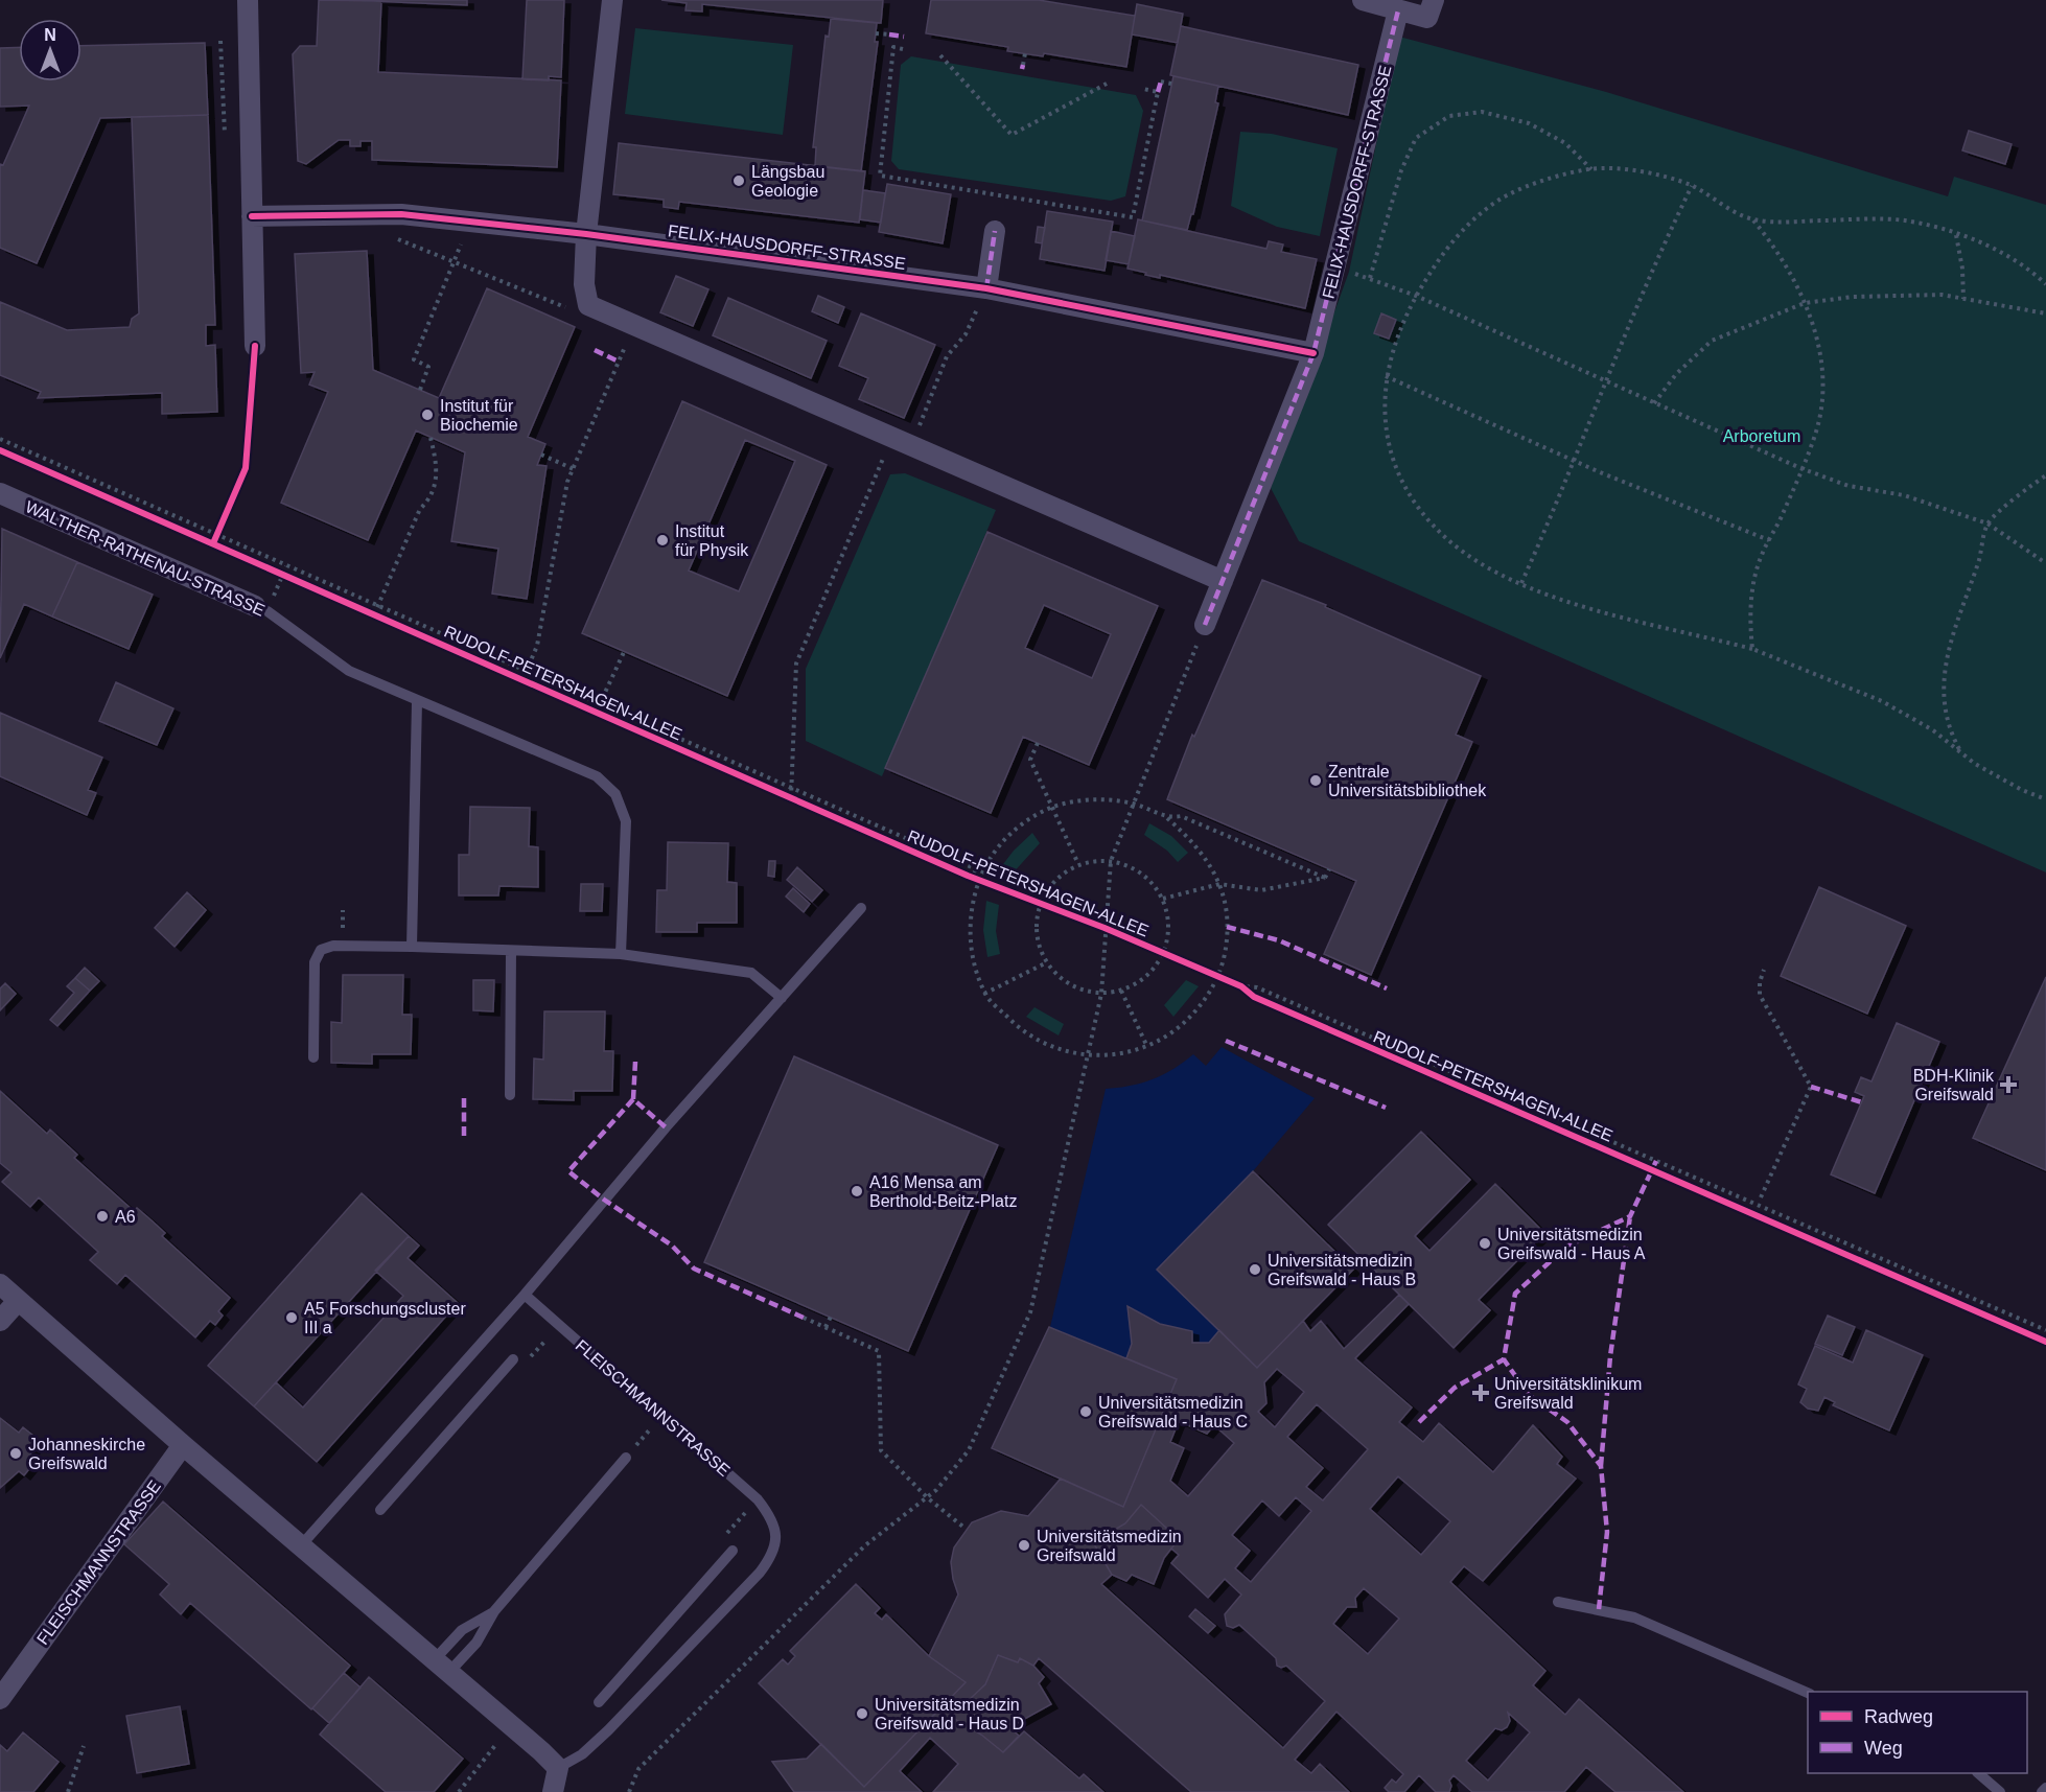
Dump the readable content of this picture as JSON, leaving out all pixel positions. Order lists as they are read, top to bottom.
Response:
{
  "streets": {
    "street": ["FELIX-HAUSDORFF-STRASSE", "WALTHER-RATHENAU-STRASSE", "FLEISCHMANNSTRASSE"],
    "cycle path": ["RUDOLF-PETERSHAGEN-ALLEE"]
  },
  "parks": ["Arboretum"],
  "places": {
    "other": [
      "Längsbau Geologie",
      "Institut für Biochemie",
      "Institut für Physik",
      "Zentrale Universitätsbibliothek",
      "A16 Mensa am Berthold-Beitz-Platz",
      "A6",
      "Universitätsmedizin Greifswald - Haus A",
      "Universitätsmedizin Greifswald - Haus B",
      "A5 Forschungscluster III a",
      "Universitätsmedizin Greifswald - Haus C",
      "Johanneskirche Greifswald",
      "Universitätsmedizin Greifswald",
      "Universitätsmedizin Greifswald - Haus D"
    ],
    "health": ["BDH-Klinik Greifswald", "Universitätsklinikum Greifswald"]
  },
  "legend": ["Radweg", "Weg"],
  "north": "top"
}
